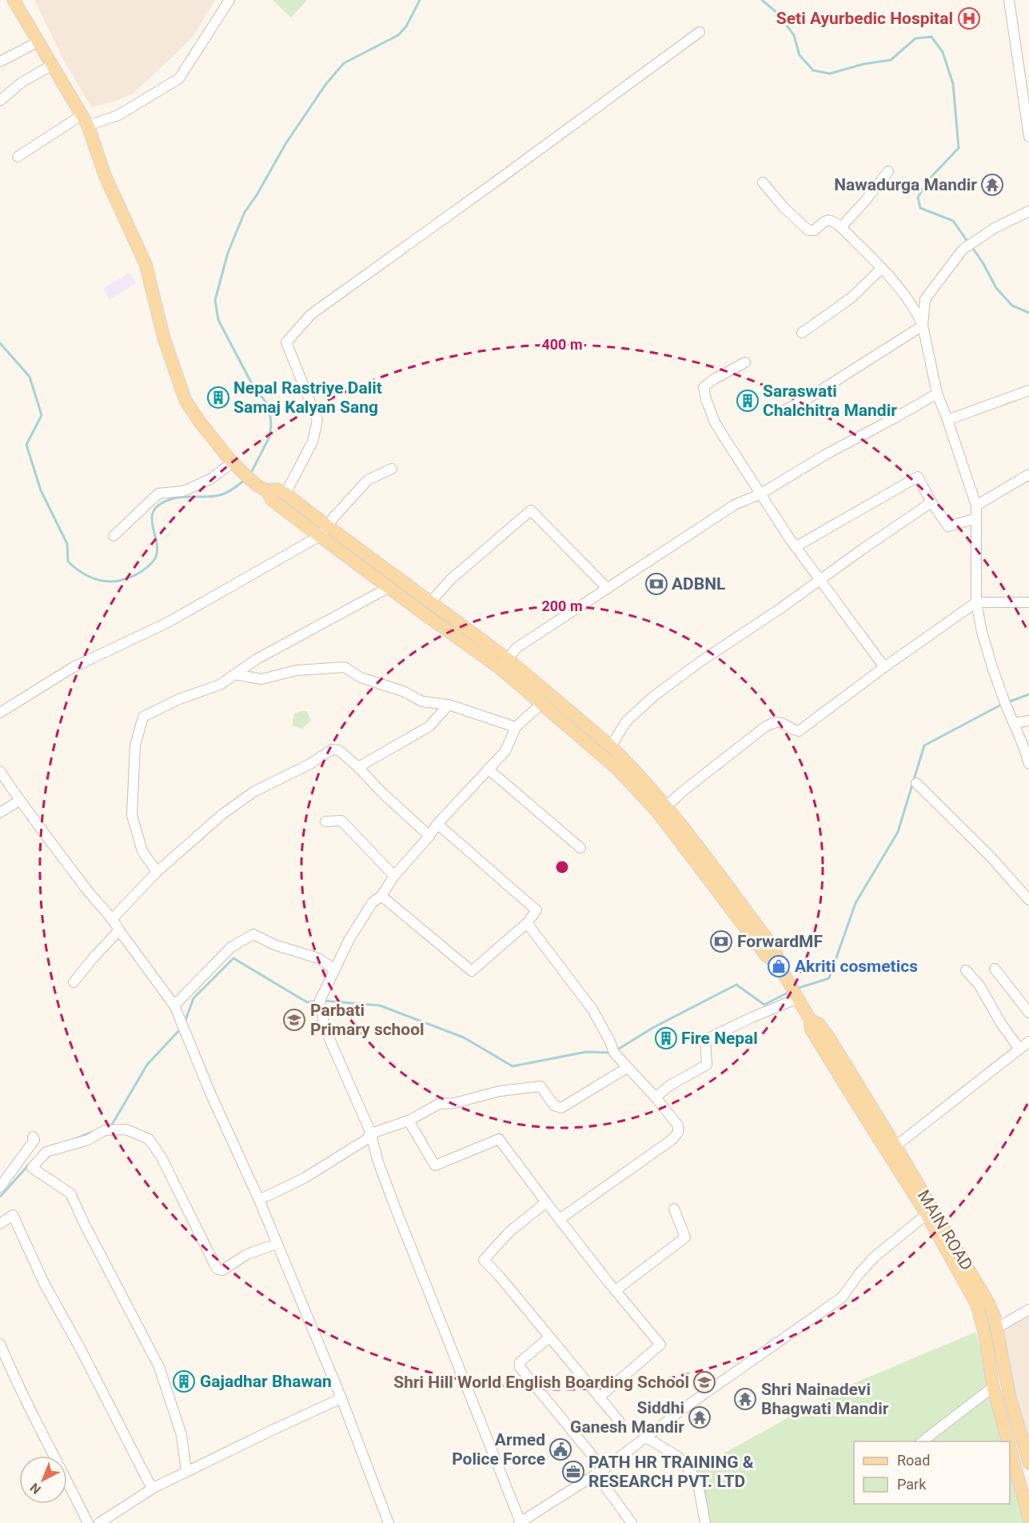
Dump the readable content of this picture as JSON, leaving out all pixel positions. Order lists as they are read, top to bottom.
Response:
{
  "streets": {
    "main road": ["MAIN ROAD"]
  },
  "places": {
    "hospital": ["Seti Ayurbedic Hospital"],
    "temple": ["Nawadurga Mandir", "Shri Nainadevi Bhagwati Mandir", "Siddhi Ganesh Mandir"],
    "building": [
      "Nepal Rastriye Dalit Samaj Kalyan Sang",
      "Saraswati Chalchitra Mandir",
      "Fire Nepal",
      "Gajadhar Bhawan"
    ],
    "bank": ["ADBNL", "ForwardMF"],
    "shop": ["Akriti cosmetics"],
    "school or university": ["Parbati Primary school", "Shri Hill World English Boarding School"],
    "public building": ["Armed Police Force"],
    "office": ["PATH HR TRAINING & RESEARCH PVT. LTD"]
  },
  "legend": ["Road", "Park"],
  "north": "bottom left",
  "rings": ["400 m", "200 m"]
}
